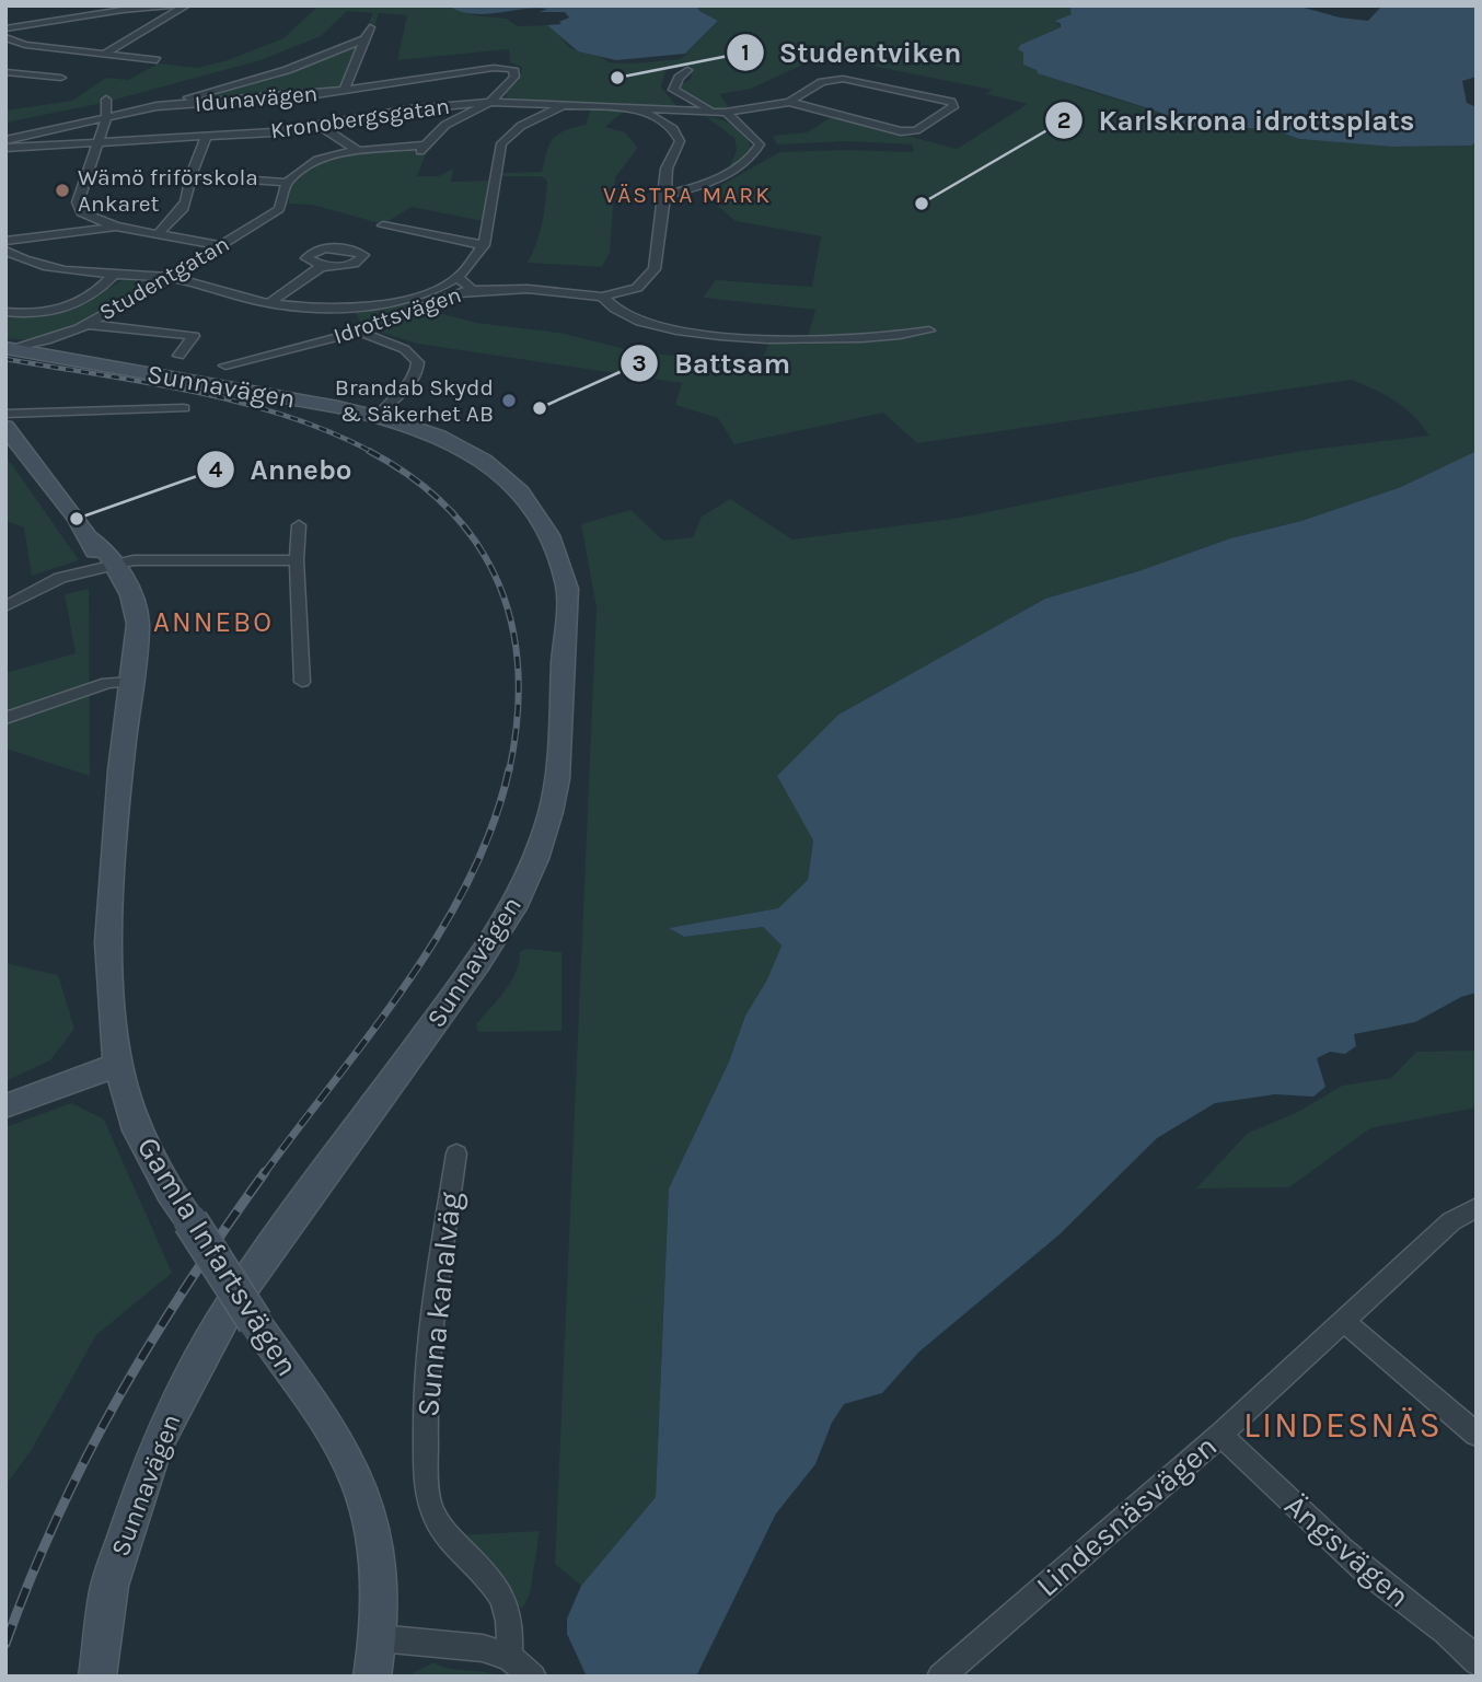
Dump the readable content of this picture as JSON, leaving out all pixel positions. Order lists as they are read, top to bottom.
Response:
{
  "streets": {
    "main road": ["Sunnavägen", "Gamla Infartsvägen"],
    "street": [
      "Idunavägen",
      "Kronobergsgatan",
      "Studentgatan",
      "Idrottsvägen",
      "Sunna kanalväg",
      "Lindesnäsvägen",
      "Ängsvägen"
    ]
  },
  "crossings": [
    ["Idunavägen", "Kronobergsgatan"],
    ["Idunavägen", "Studentgatan"],
    ["Kronobergsgatan", "Studentgatan"],
    ["Kronobergsgatan", "Idrottsvägen"],
    ["Studentgatan", "Sunnavägen"],
    ["Lindesnäsvägen", "Ängsvägen"]
  ],
  "districts": ["VÄSTRA MARK", "ANNEBO", "LINDESNÄS"],
  "places": [
    "Studentviken",
    "Wämö friförskola Ankaret",
    "Karlskrona idrottsplats",
    "Brandab Skydd & Säkerhet AB",
    "Battsam",
    "Annebo"
  ]
}
